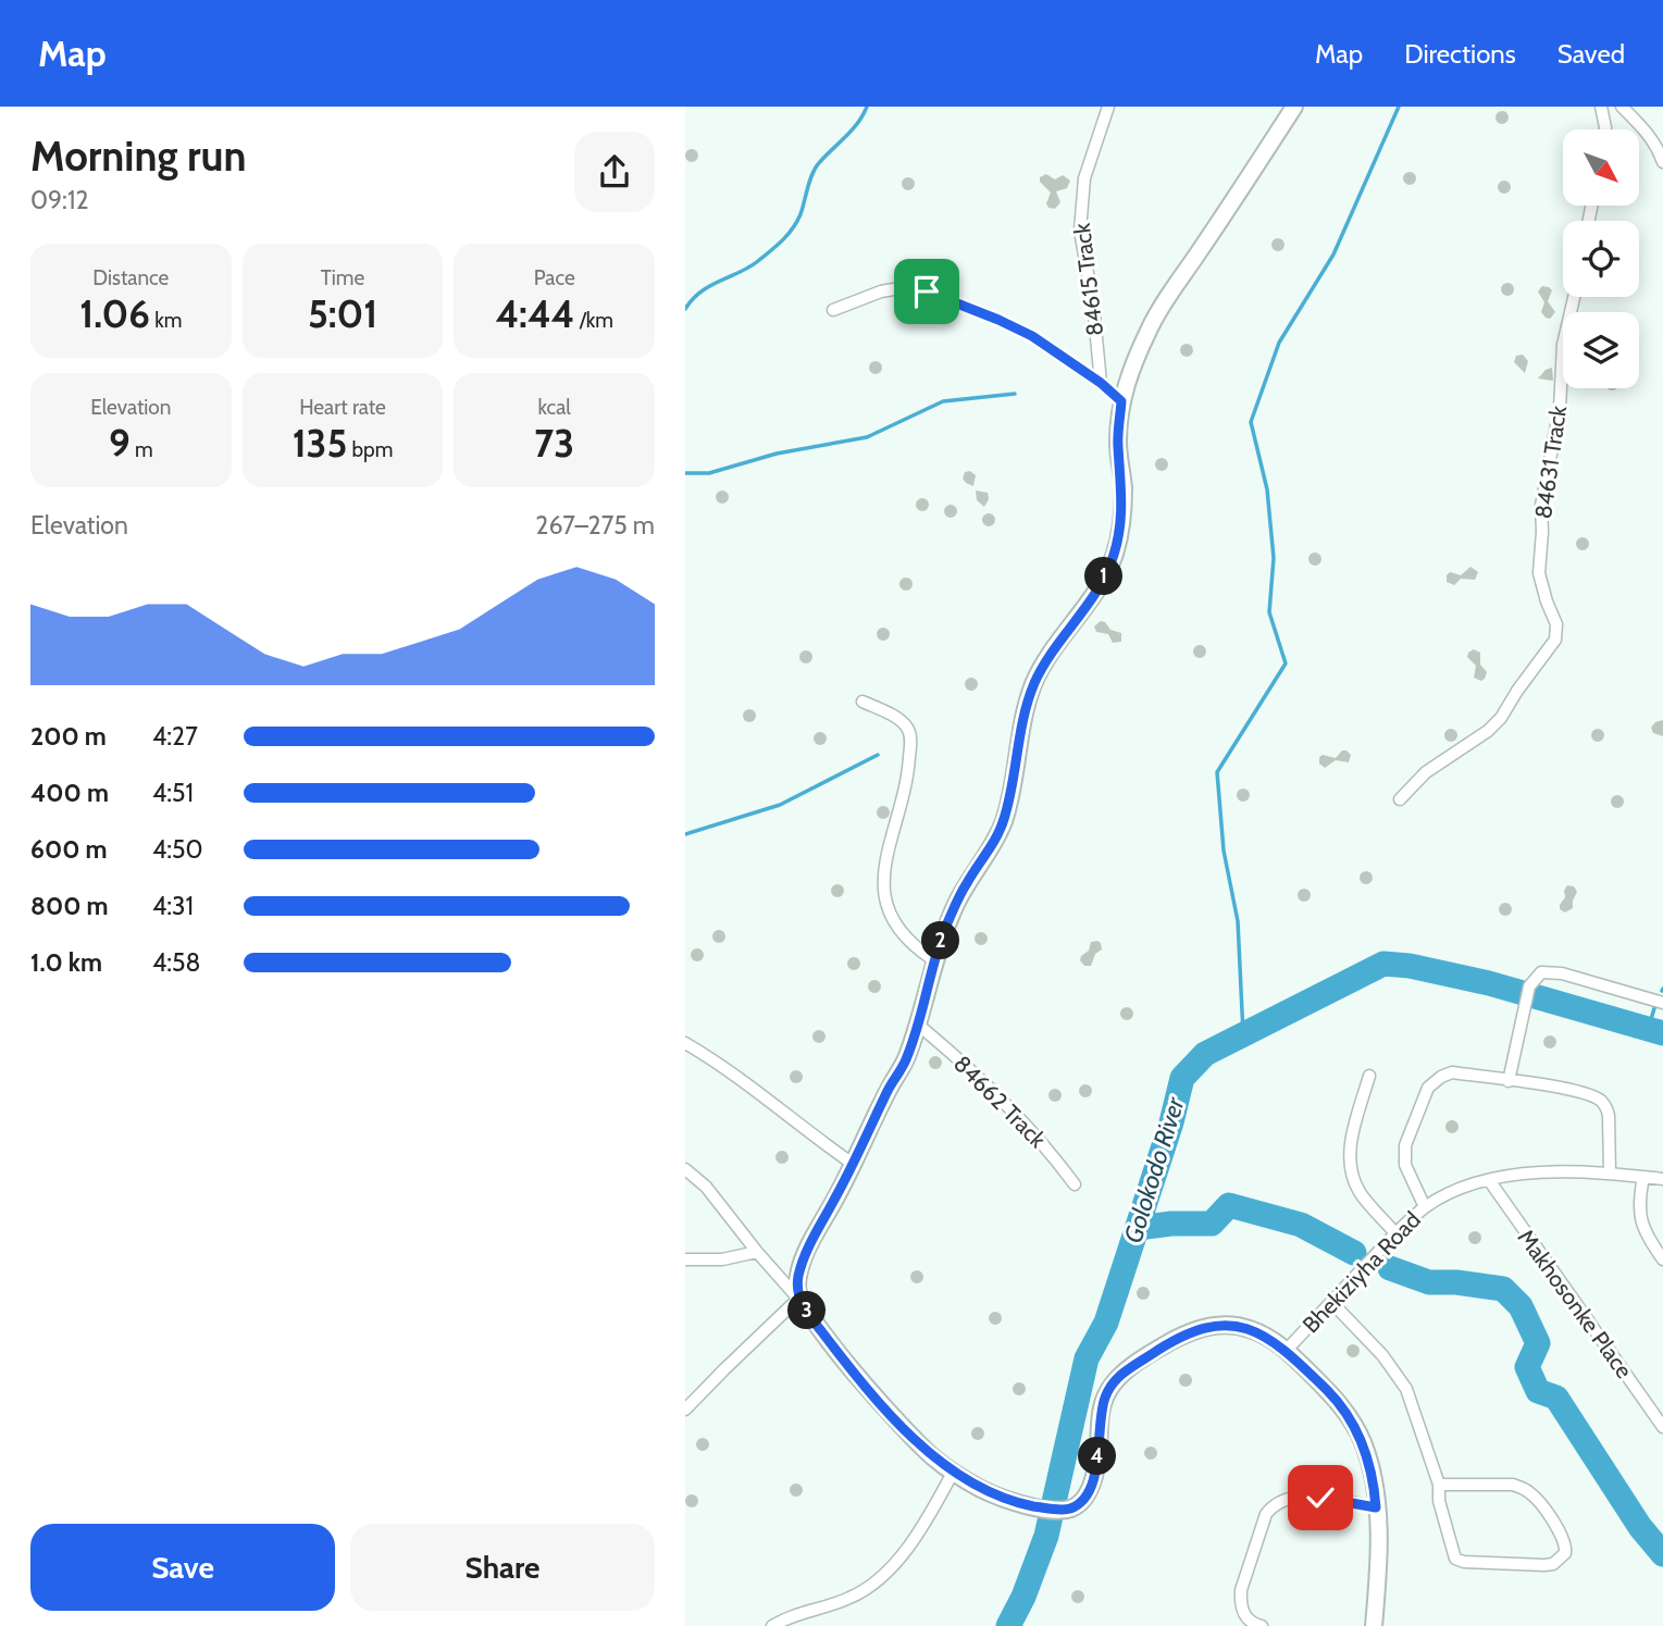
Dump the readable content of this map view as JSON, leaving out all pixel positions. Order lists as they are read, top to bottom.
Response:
{
  "streets": {
    "street": [
      "84615 Track",
      "84631 Track",
      "84662 Track",
      "Bhekiziyha Road",
      "Makhosonke Place"
    ]
  },
  "crossings": [
    ["Bhekiziyha Road", "Makhosonke Place"]
  ],
  "water": ["Golokodo River"],
  "north": "bottom right",
  "page": {
    "header": "Map",
    "nav": ["Map", "Directions", "Saved"],
    "heading": ["Morning run", "09:12"],
    "stats": [
      ["Distance", "1.06 km"],
      ["Time", "5:01"],
      ["Pace", "4:44 /km"],
      ["Elevation", "9 m"],
      ["Heart rate", "135 bpm"],
      ["kcal", "73"]
    ],
    "chart": ["Elevation", "267–275 m"],
    "pins": [
      "1",
      "2",
      "3",
      "4"
    ],
    "list": [
      {
        "name": "200 m",
        "note": "4:27"
      },
      {
        "name": "400 m",
        "note": "4:51"
      },
      {
        "name": "600 m",
        "note": "4:50"
      },
      {
        "name": "800 m",
        "note": "4:31"
      },
      {
        "name": "1.0 km",
        "note": "4:58"
      }
    ],
    "buttons": ["Save", "Share"]
  }
}
